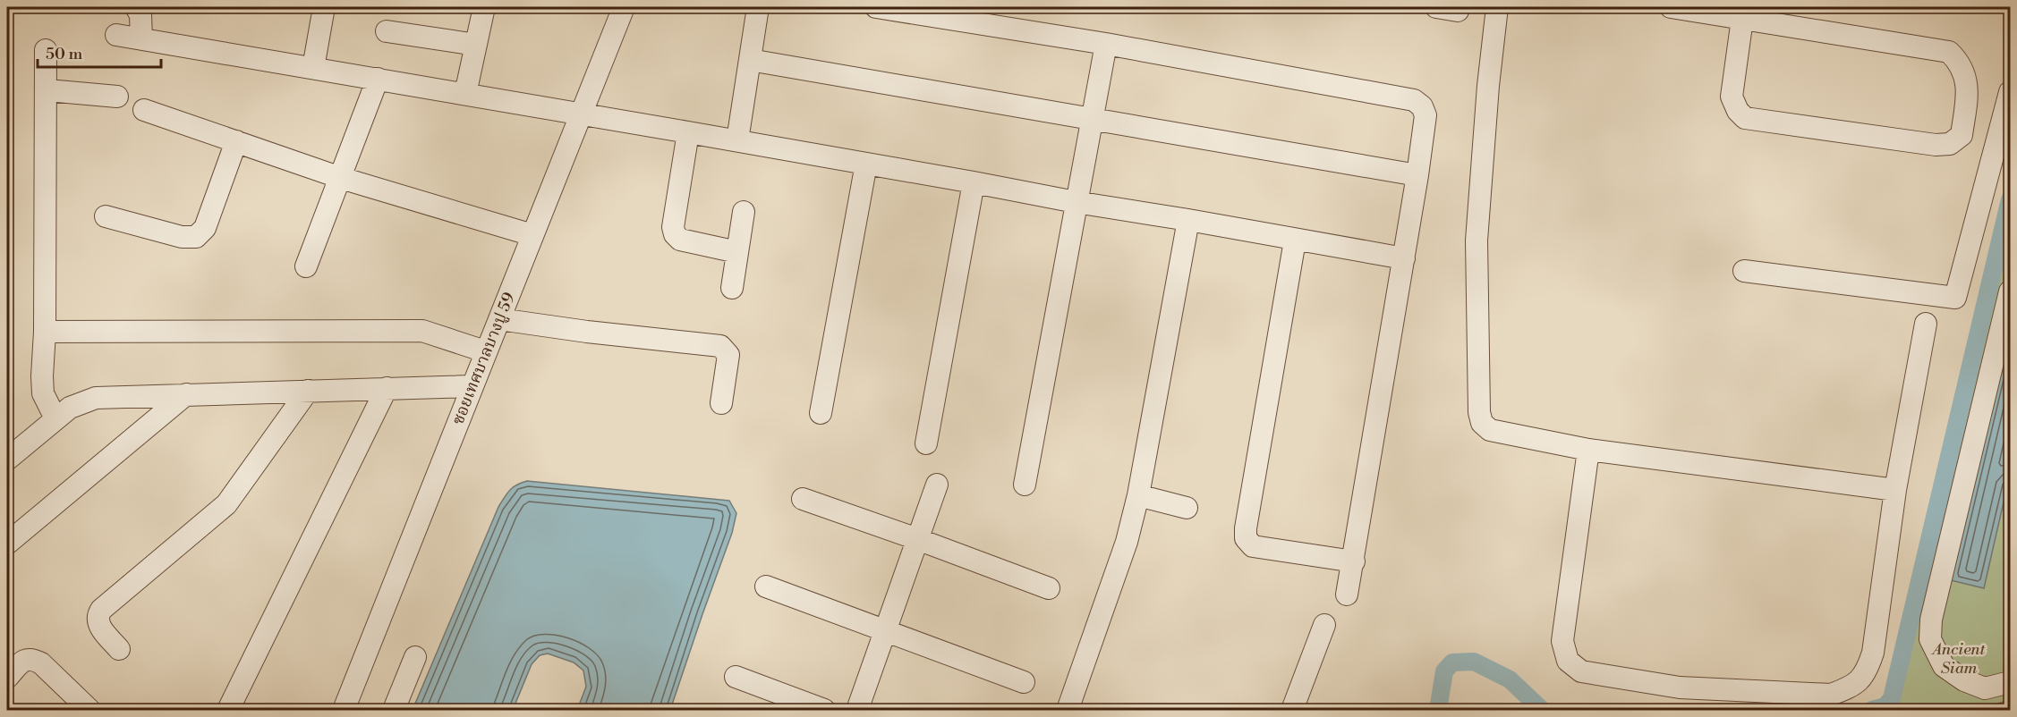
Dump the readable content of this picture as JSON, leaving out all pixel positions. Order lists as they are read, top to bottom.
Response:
{
  "streets": {
    "street": ["ซอยเทศบาลบางปู 59"]
  },
  "parks": ["Ancient Siam"],
  "scale_bar": "50 m"
}
